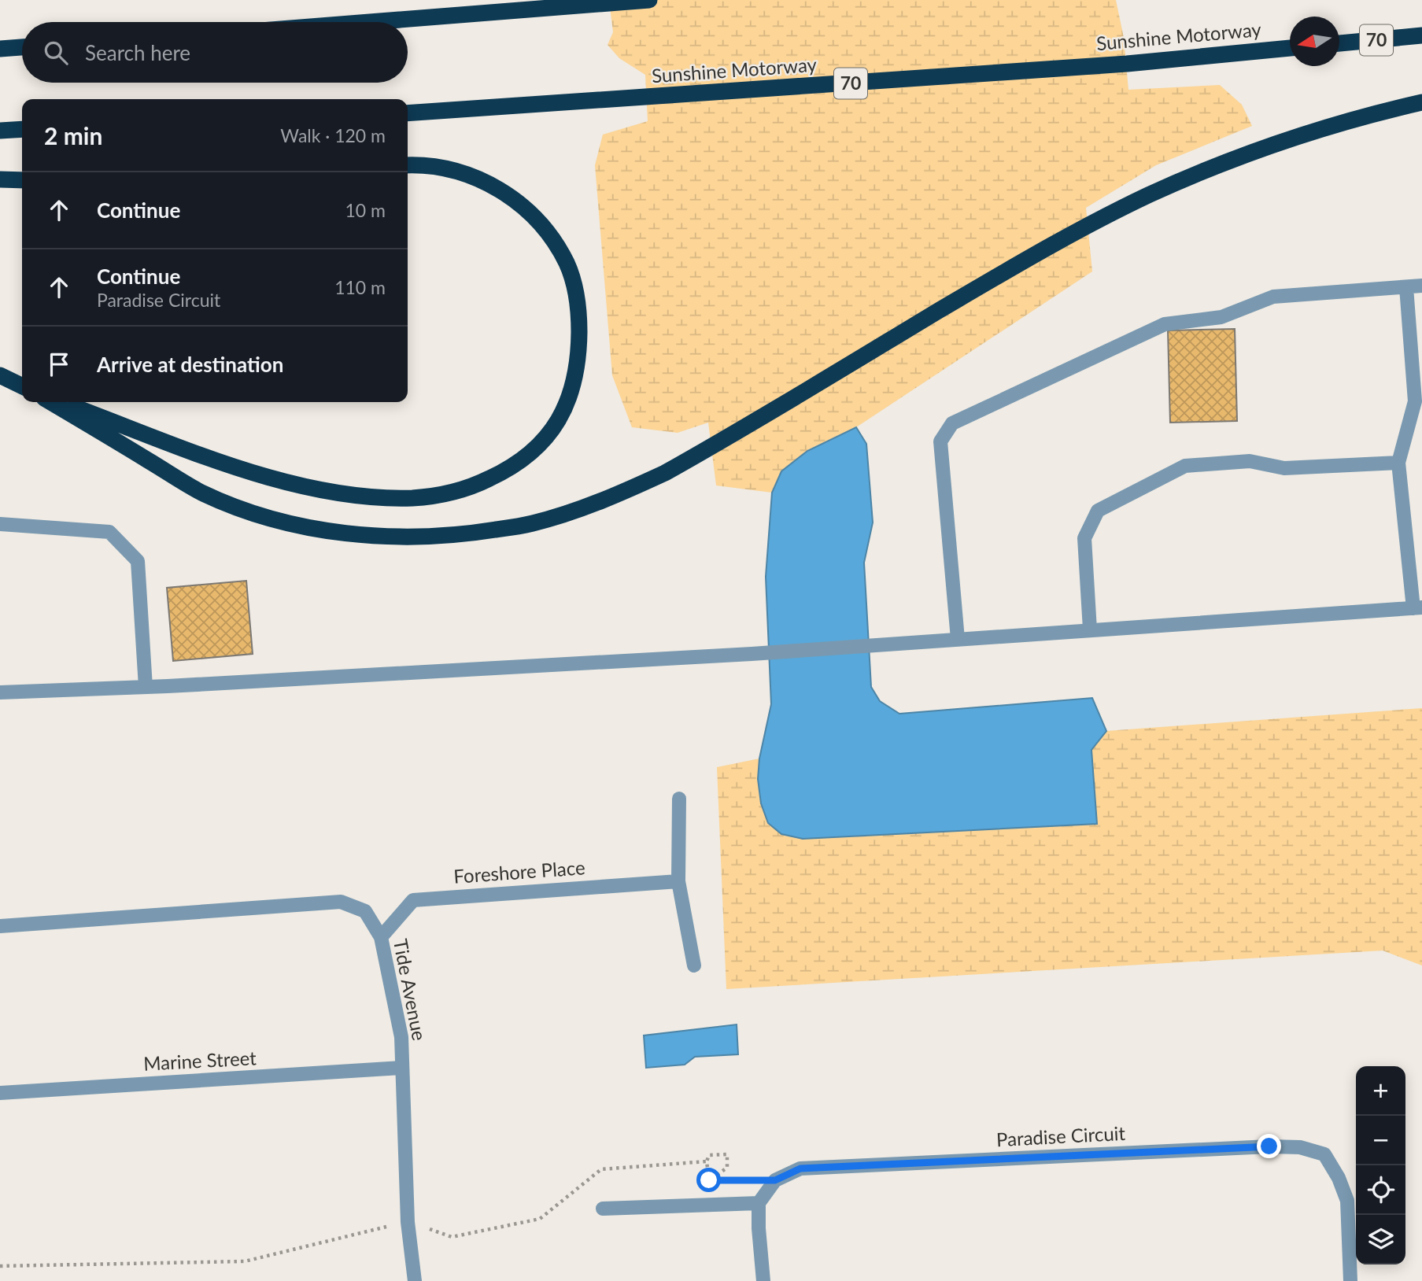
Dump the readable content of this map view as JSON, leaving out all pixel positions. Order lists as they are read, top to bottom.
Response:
{
  "streets": {
    "highway": ["Sunshine Motorway", "70"],
    "lane": [
      "Foreshore Place",
      "Tide Avenue",
      "Marine Street",
      "Paradise Circuit"
    ]
  },
  "crossings": [
    ["Foreshore Place", "Tide Avenue"],
    ["Tide Avenue", "Marine Street"]
  ],
  "north": "left",
  "page": {
    "search": "Search here",
    "heading": ["2 min", "Walk · 120 m"],
    "list": [
      ["Continue", "10 m"],
      ["Continue", "Paradise Circuit", "110 m"],
      "Arrive at destination"
    ],
    "map_buttons": ["+", "−"]
  }
}
